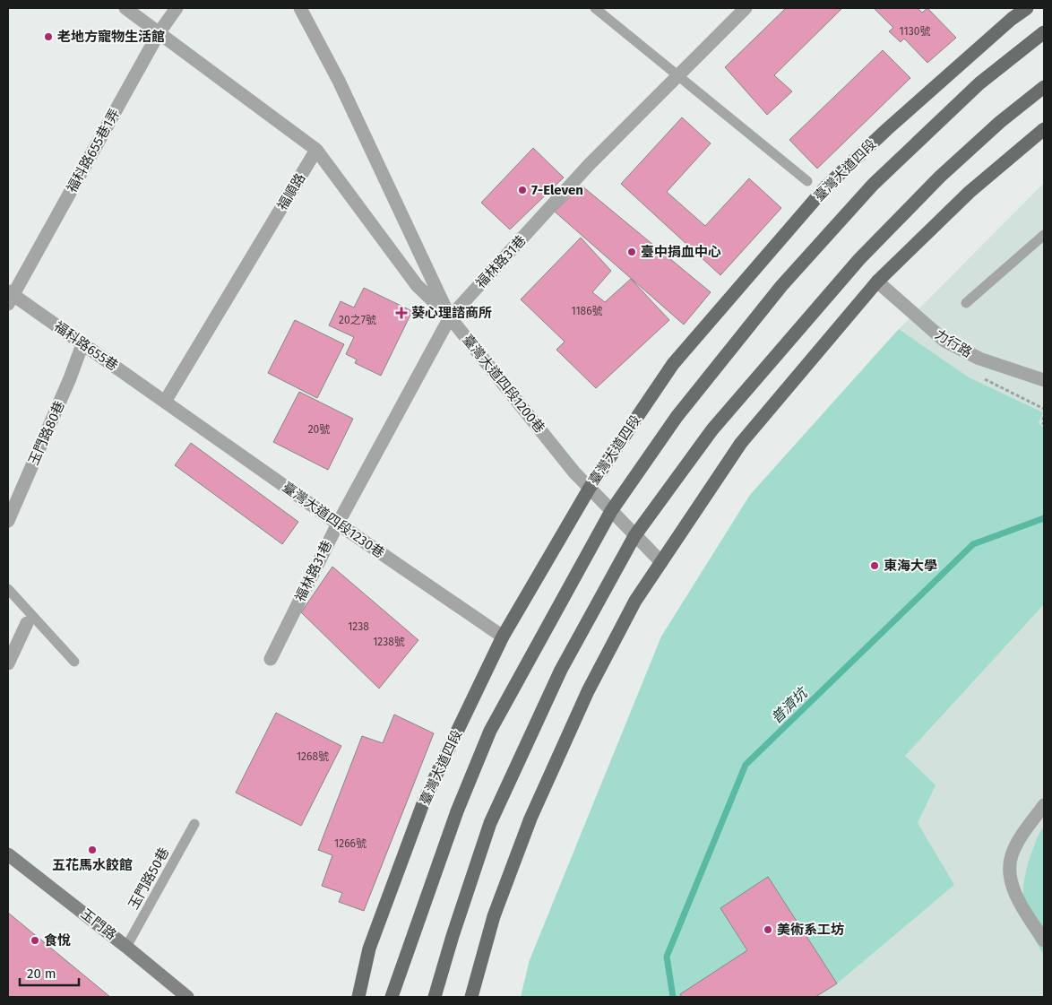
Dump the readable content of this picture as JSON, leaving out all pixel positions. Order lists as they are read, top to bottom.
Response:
{
  "streets": {
    "main road": ["臺灣大道四段"],
    "street": [
      "福科路655巷1弄",
      "福順路",
      "福林路31巷",
      "力行路",
      "福科路655巷",
      "臺灣大道四段1200巷",
      "玉門路80巷",
      "臺灣大道四段1230巷",
      "玉門路"
    ],
    "lane": ["玉門路50巷"]
  },
  "crossings": [
    ["福科路655巷1弄", "福科路655巷"],
    ["臺灣大道四段", "臺灣大道四段1200巷"],
    ["臺灣大道四段", "臺灣大道四段1230巷"],
    ["福順路", "福科路655巷"],
    ["福順路", "臺灣大道四段1230巷"],
    ["福林路31巷", "臺灣大道四段1200巷"],
    ["福林路31巷", "臺灣大道四段1230巷"],
    ["福科路655巷", "玉門路80巷"],
    ["福科路655巷", "臺灣大道四段1230巷"],
    ["玉門路50巷", "玉門路"]
  ],
  "water": ["普濟坑"],
  "places": {
    "other": [
      "老地方寵物生活館",
      "7-Eleven",
      "臺中捐血中心",
      "東海大學",
      "五花馬水餃館",
      "美術系工坊",
      "食悅"
    ],
    "health": ["葵心理諮商所"]
  },
  "house_numbers": [
    "1130號",
    "1186號",
    "20之7號",
    "20號",
    "1238",
    "1238號",
    "1268號",
    "1266號"
  ],
  "scale_bar": "20 m"
}
